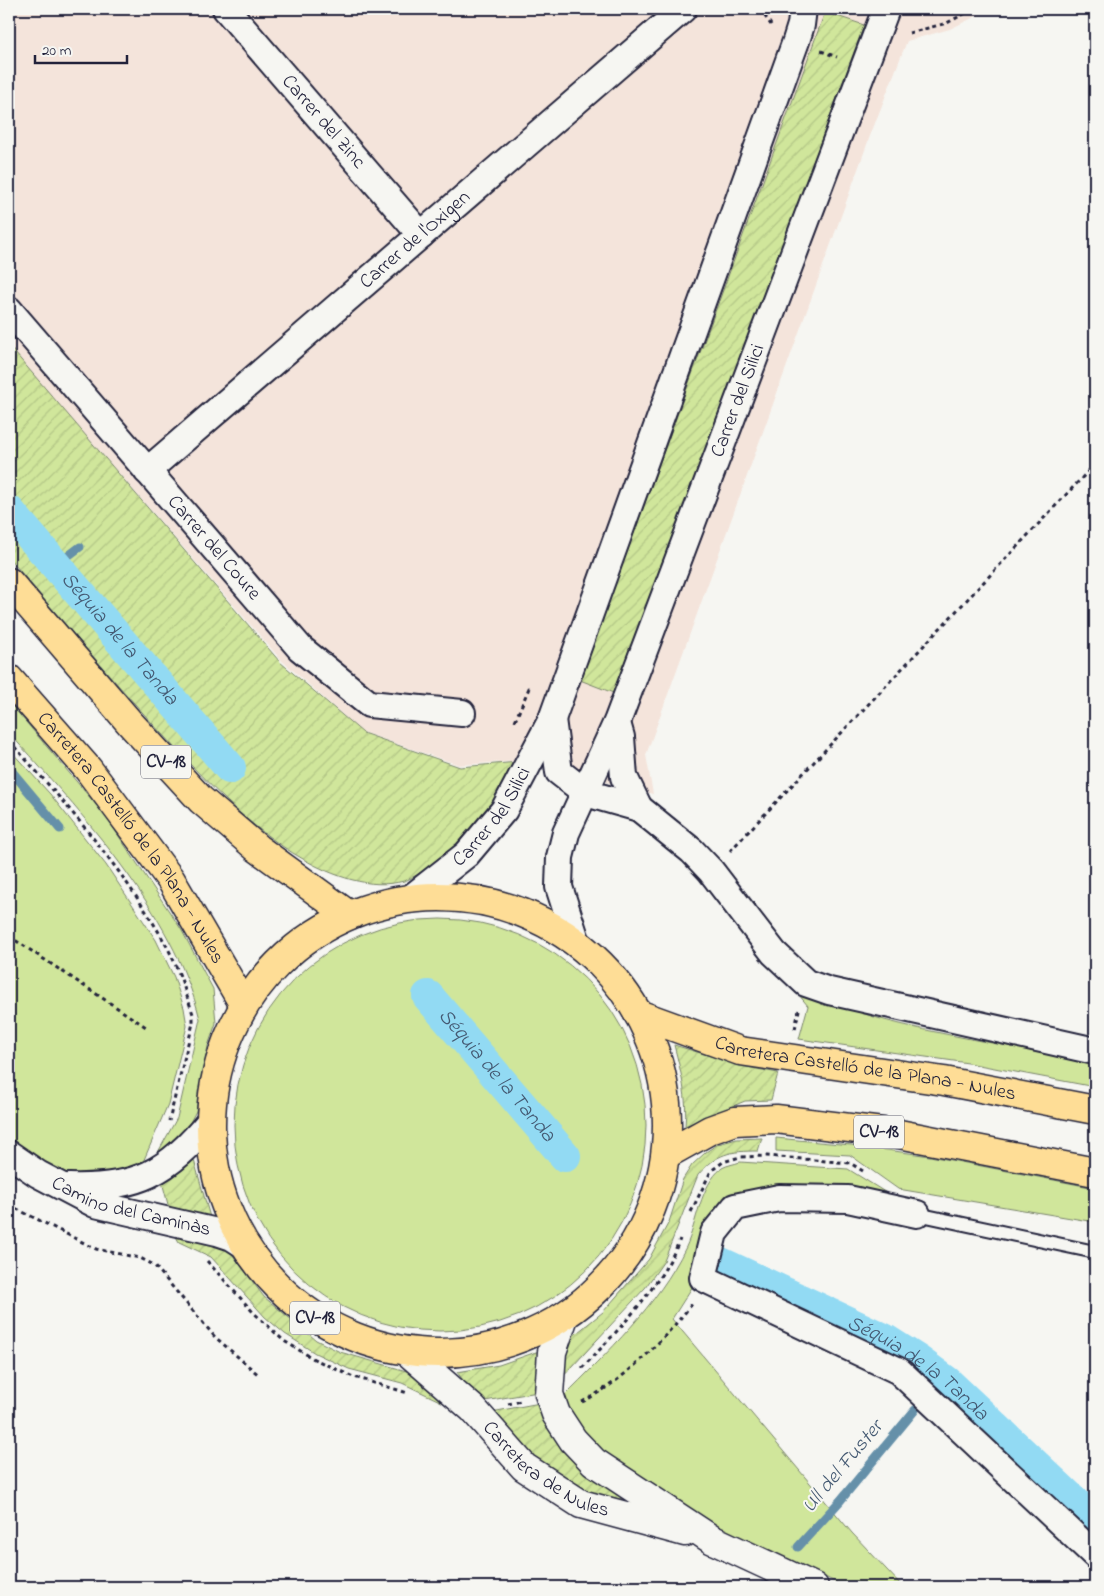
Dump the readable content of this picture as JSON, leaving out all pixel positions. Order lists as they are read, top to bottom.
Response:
{
  "streets": {
    "main road": ["CV-18", "Carretera Castelló de la Plana - Nules", "Carretera de Nules"],
    "street": [
      "Carrer del Zinc",
      "Carrer de l'Oxigen",
      "Carrer del Silici",
      "Carrer del Coure",
      "Camino del Caminàs"
    ]
  },
  "crossings": [
    ["Carrer del Zinc", "Carrer de l'Oxigen"],
    ["Carrer de l'Oxigen", "Carrer del Coure"],
    ["Carrer del Silici", "CV-18"],
    ["CV-18", "Carretera Castelló de la Plana - Nules"],
    ["CV-18", "Camino del Caminàs"],
    ["CV-18", "Carretera de Nules"]
  ],
  "water": ["Séquia de la Tanda", "Ull del Fuster"],
  "scale_bar": "20 m"
}
